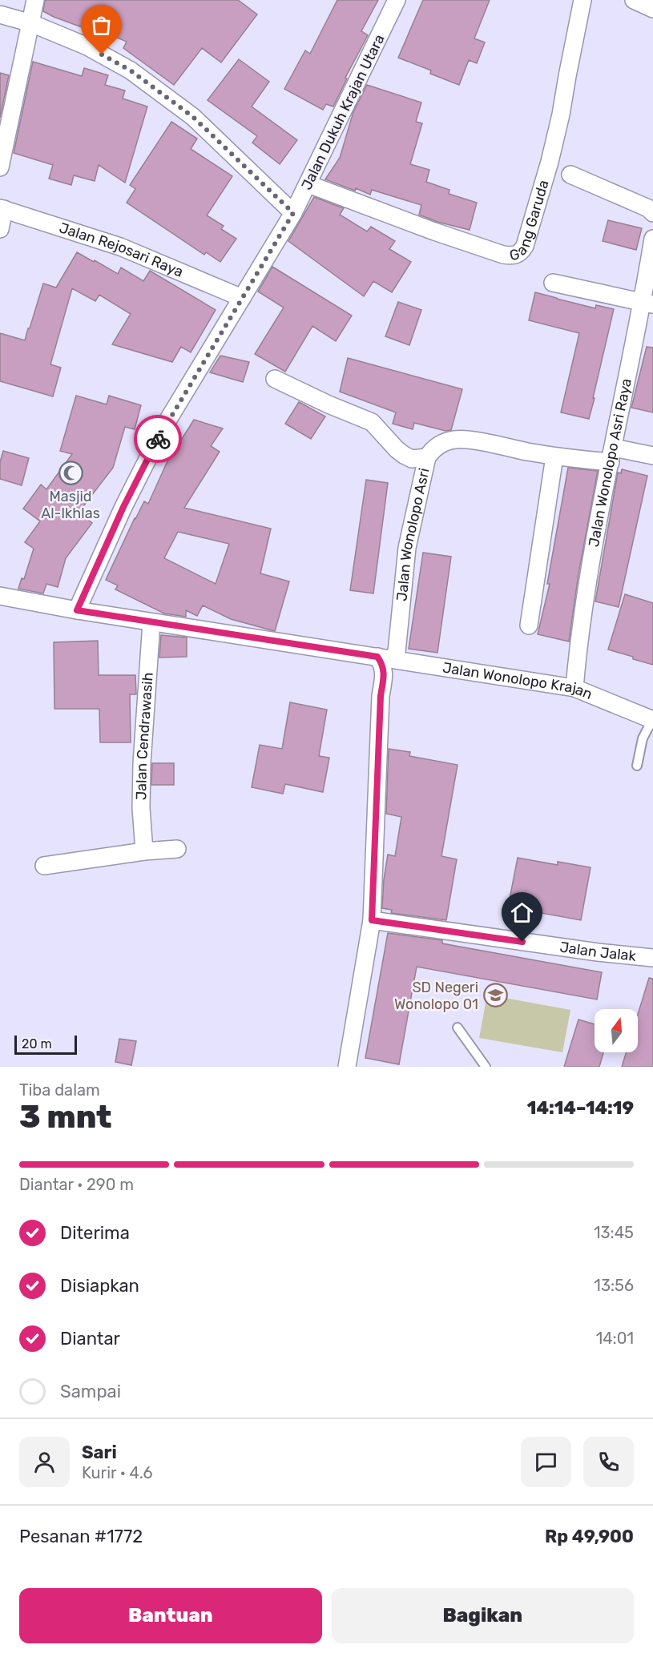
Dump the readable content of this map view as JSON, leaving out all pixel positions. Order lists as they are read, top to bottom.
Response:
{
  "streets": {
    "street": [
      "Jalan Dukuh Krajan Utara",
      "Gang Garuda",
      "Jalan Rejosari Raya",
      "Jalan Wonolopo Asri Raya",
      "Jalan Wonolopo Asri",
      "Jalan Wonolopo Krajan",
      "Jalan Cendrawasih",
      "Jalan Jalak"
    ]
  },
  "crossings": [
    ["Jalan Dukuh Krajan Utara", "Gang Garuda"],
    ["Jalan Dukuh Krajan Utara", "Jalan Rejosari Raya"],
    ["Jalan Wonolopo Asri Raya", "Jalan Wonolopo Asri"],
    ["Jalan Wonolopo Asri Raya", "Jalan Wonolopo Krajan"],
    ["Jalan Wonolopo Asri", "Jalan Wonolopo Krajan"],
    ["Jalan Wonolopo Krajan", "Jalan Cendrawasih"]
  ],
  "places": {
    "mosque": ["Masjid Al-Ikhlas"],
    "school or university": ["SD Negeri Wonolopo 01"]
  },
  "scale_bar": "20 m",
  "north": "top",
  "page": {
    "scale": "20 m",
    "heading": ["3 mnt", "Tiba dalam", "14:14–14:19"],
    "panel": [
      "Sari",
      "Kurir · 4.6",
      "Pesanan #1772",
      "Rp 49,900"
    ],
    "bar": "Diantar · 290 m",
    "list": [
      ["Diterima", "13:45"],
      ["Disiapkan", "13:56"],
      ["Diantar", "14:01"],
      "Sampai"
    ],
    "buttons": ["Bantuan", "Bagikan"]
  }
}
